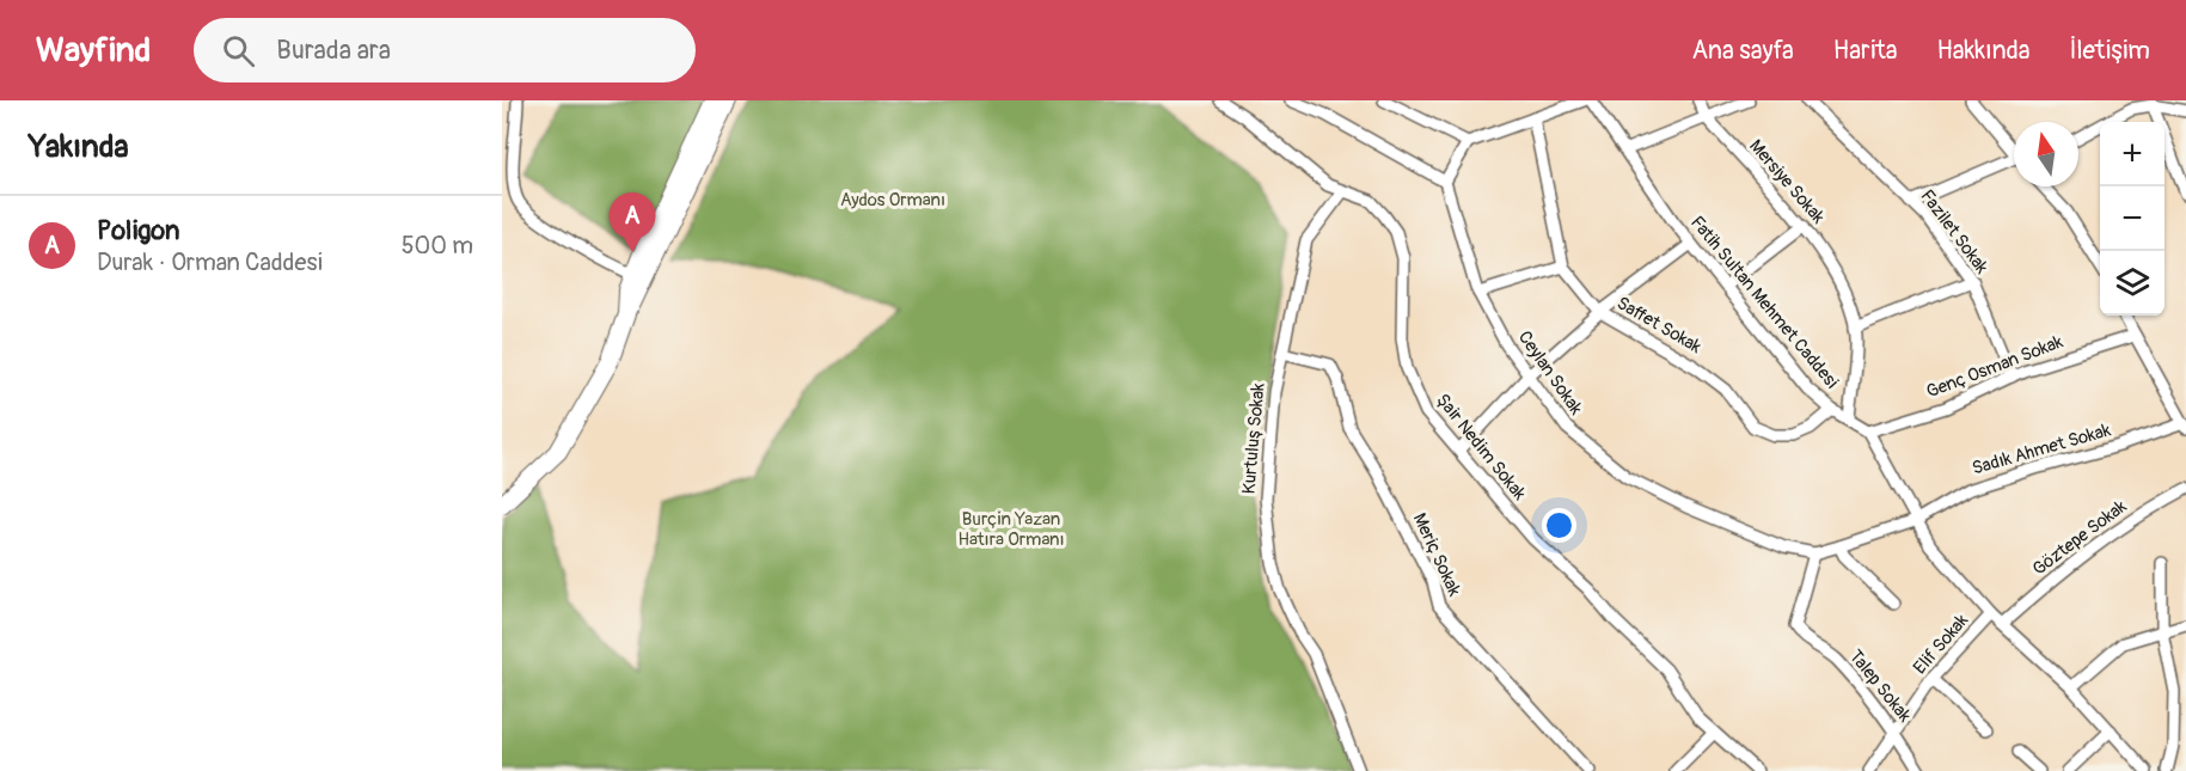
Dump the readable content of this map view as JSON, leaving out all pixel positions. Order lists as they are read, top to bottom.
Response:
{
  "streets": {
    "street": [
      "Mersiye Sokak",
      "Fazilet Sokak",
      "Fatih Sultan Mehmet Caddesi",
      "Saffet Sokak",
      "Genç Osman Sokak",
      "Ceylan Sokak",
      "Kurtuluş Sokak",
      "Şair Nedim Sokak",
      "Sadık Ahmet Sokak",
      "Göztepe Sokak",
      "Meriç Sokak",
      "Elif Sokak",
      "Talep Sokak"
    ]
  },
  "crossings": [
    ["Mersiye Sokak", "Fatih Sultan Mehmet Caddesi"],
    ["Fazilet Sokak", "Genç Osman Sokak"],
    ["Fatih Sultan Mehmet Caddesi", "Saffet Sokak"],
    ["Fatih Sultan Mehmet Caddesi", "Genç Osman Sokak"],
    ["Ceylan Sokak", "Sadık Ahmet Sokak"],
    ["Ceylan Sokak", "Talep Sokak"],
    ["Kurtuluş Sokak", "Şair Nedim Sokak"],
    ["Kurtuluş Sokak", "Meriç Sokak"],
    ["Elif Sokak", "Talep Sokak"]
  ],
  "parks": ["Aydos Ormanı", "Burçin Yazan Hatıra Ormanı"],
  "north": "top",
  "page": {
    "header": "Wayfind",
    "search": "Burada ara",
    "nav": [
      "Ana sayfa",
      "Harita",
      "Hakkında",
      "İletişim"
    ],
    "heading": "Yakında",
    "map_buttons": ["+", "−"],
    "pins": "A",
    "list": [
      {
        "mark": "A",
        "name": "Poligon",
        "note": "Durak · Orman Caddesi",
        "value": "500 m"
      }
    ]
  }
}
